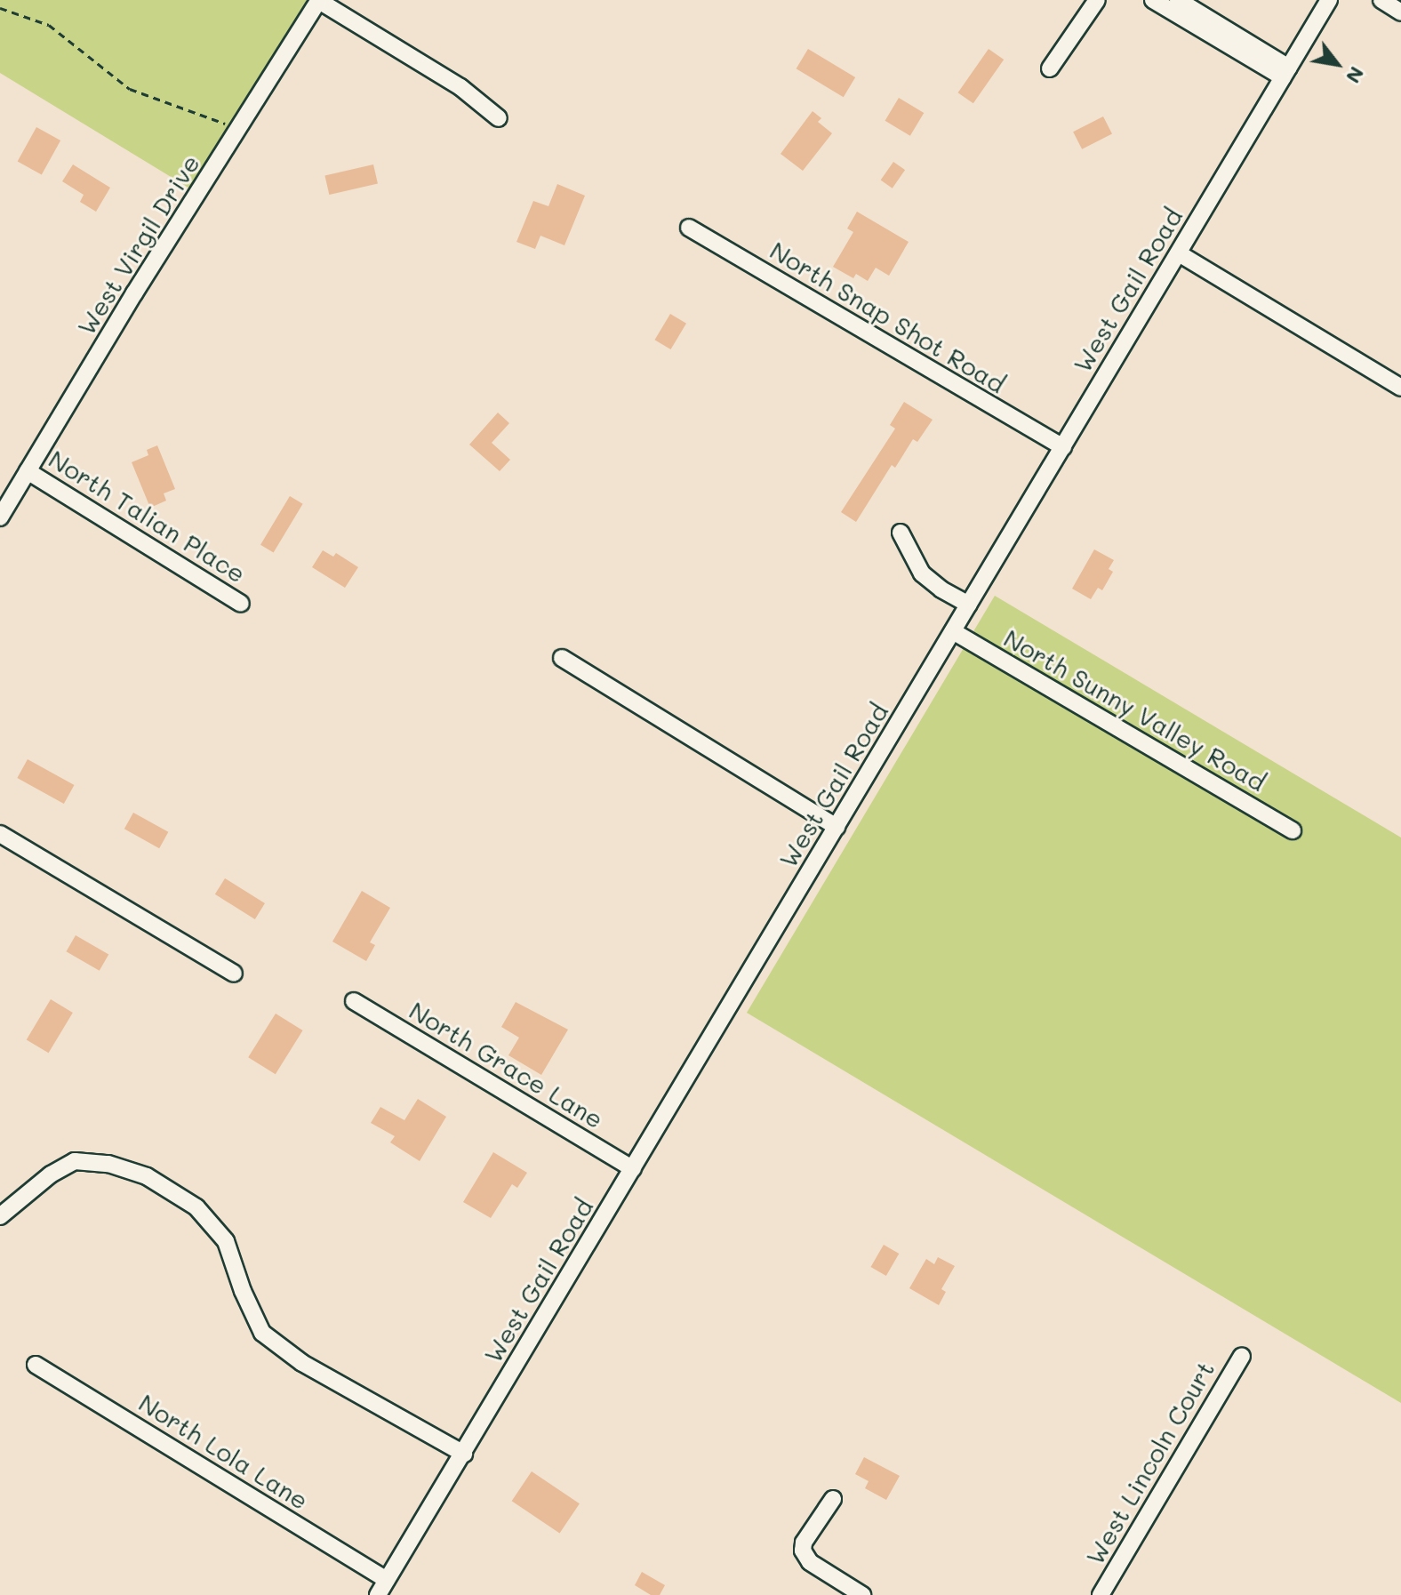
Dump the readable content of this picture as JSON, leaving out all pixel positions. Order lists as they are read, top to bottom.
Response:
{
  "streets": {
    "street": [
      "West Virgil Drive",
      "West Gail Road",
      "North Snap Shot Road",
      "North Talian Place",
      "North Sunny Valley Road",
      "North Grace Lane",
      "North Lola Lane",
      "West Lincoln Court"
    ]
  },
  "crossings": [
    ["West Virgil Drive", "North Talian Place"],
    ["West Gail Road", "North Snap Shot Road"],
    ["West Gail Road", "North Sunny Valley Road"],
    ["West Gail Road", "North Grace Lane"],
    ["West Gail Road", "North Lola Lane"]
  ],
  "north": "bottom right"
}
